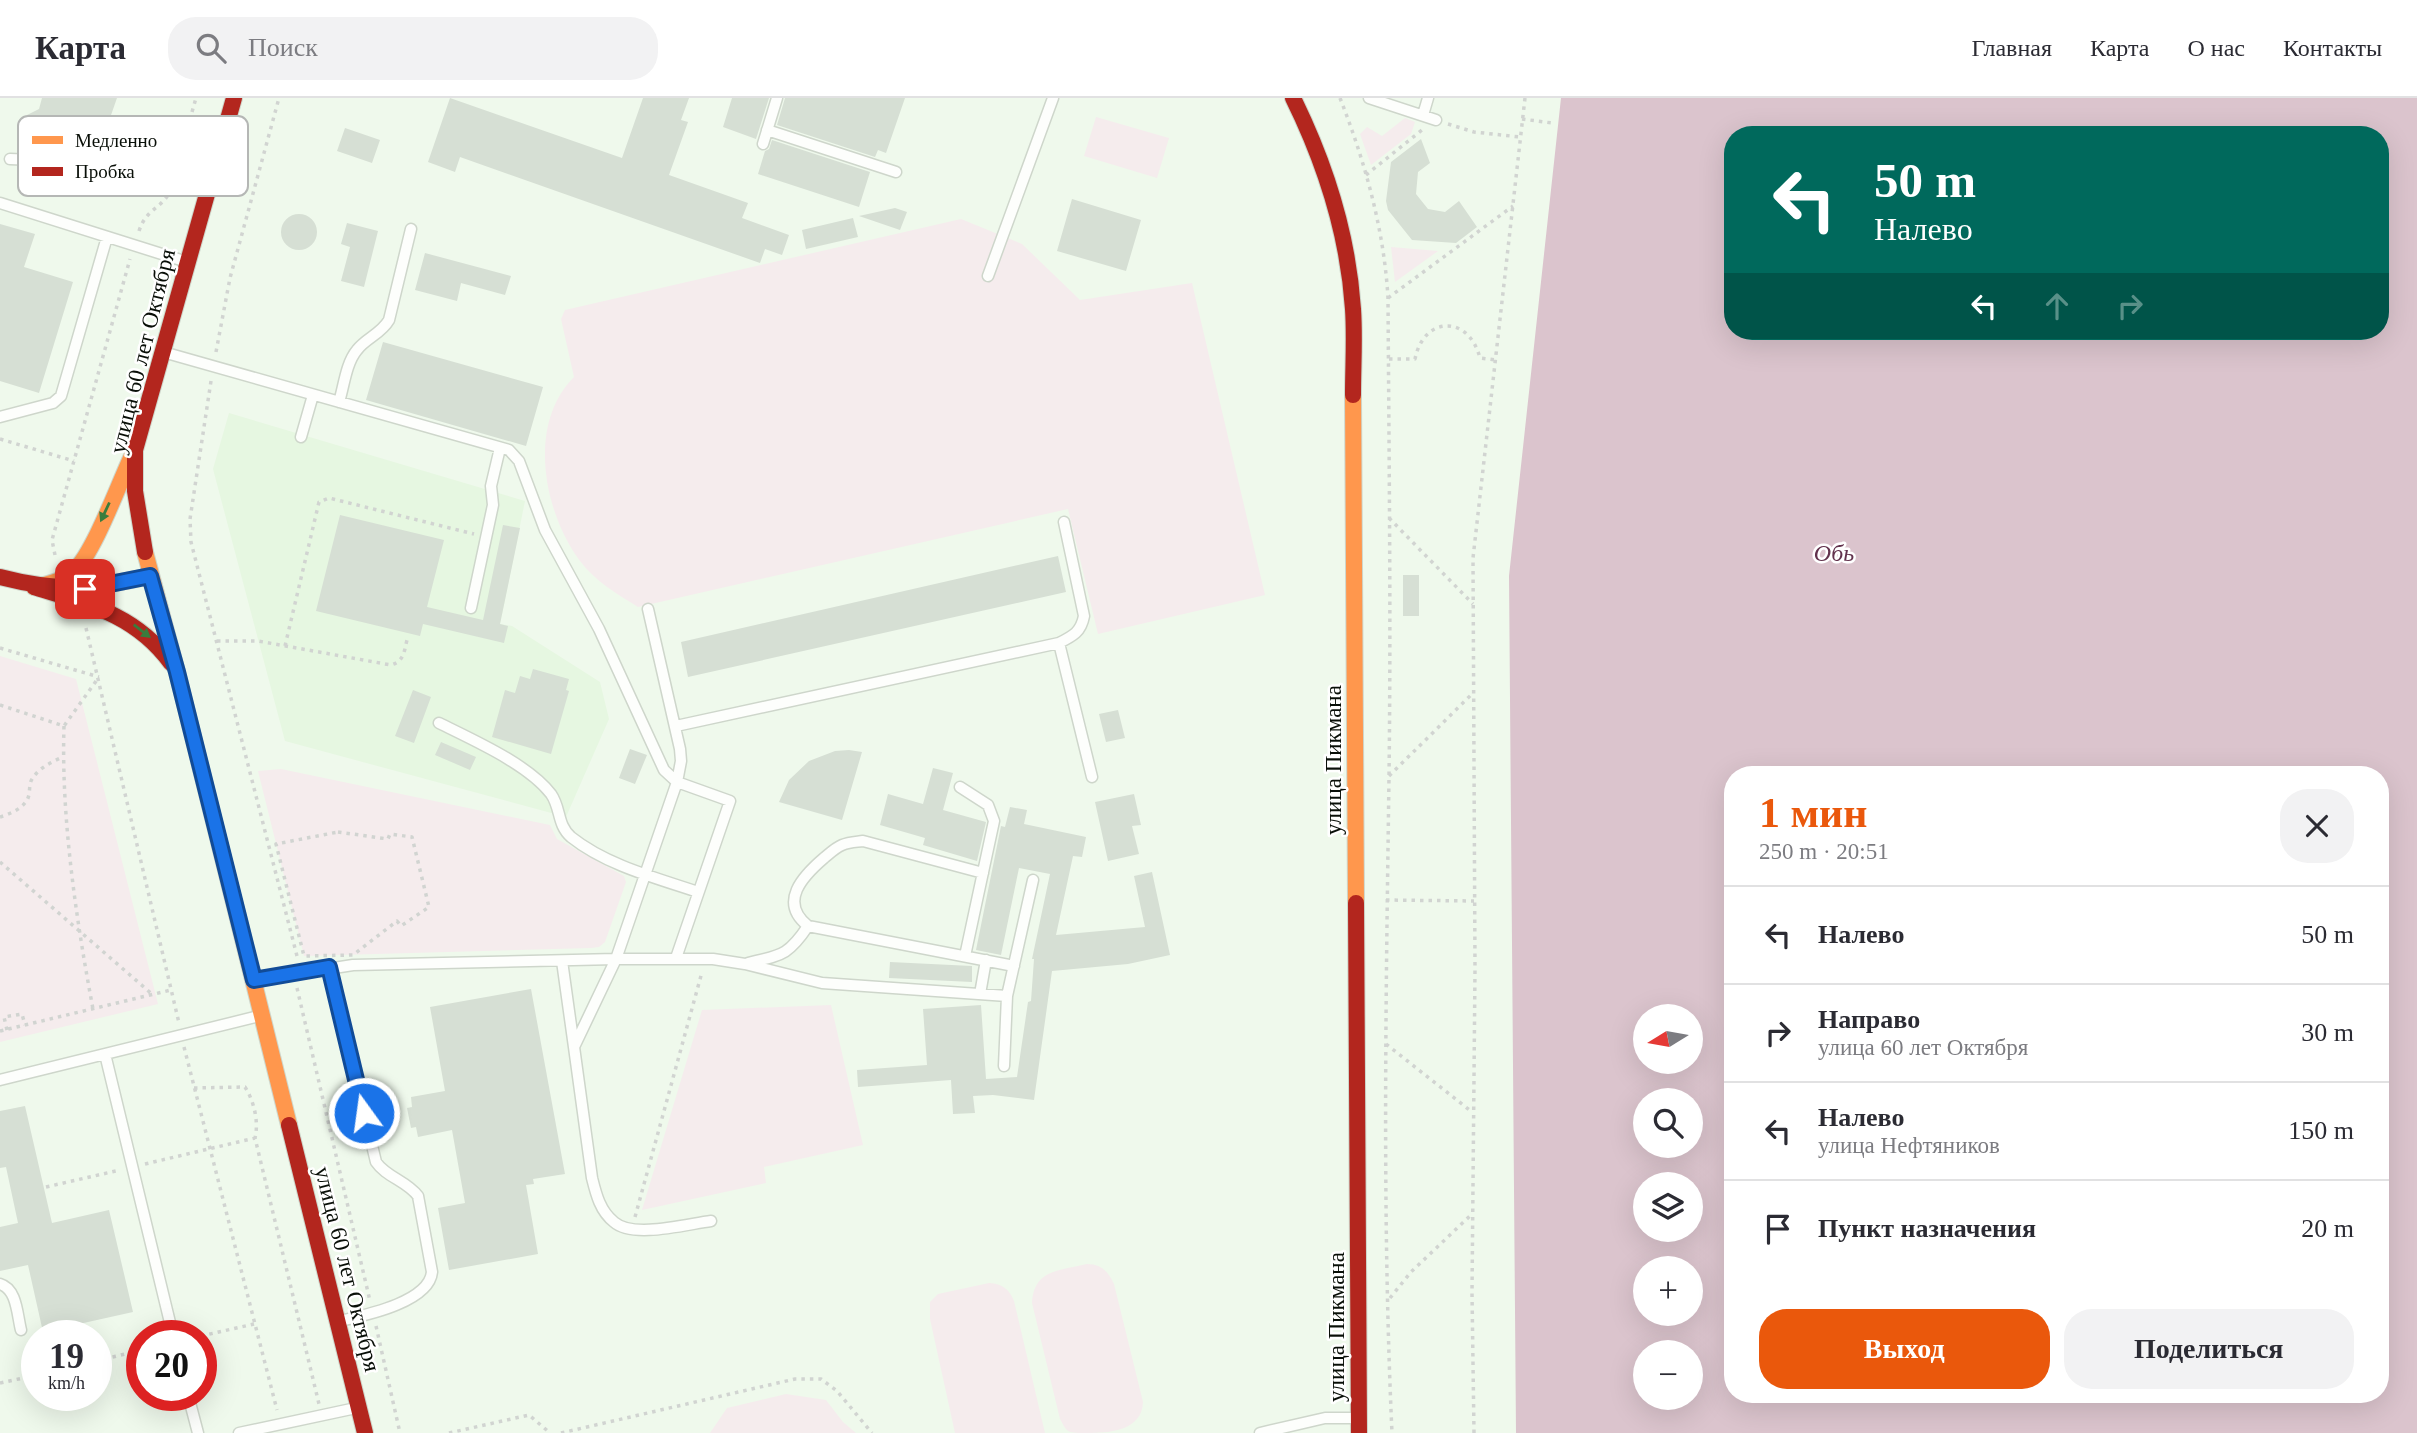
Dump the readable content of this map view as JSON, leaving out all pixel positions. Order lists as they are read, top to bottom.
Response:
{
  "streets": {
    "main road": ["улица 60 лет Октября", "улица Пикмана"]
  },
  "water": ["Обь"],
  "legend": ["Медленно", "Пробка"],
  "north": "left",
  "page": {
    "header": "Карта",
    "search": "Поиск",
    "nav": [
      "Главная",
      "Карта",
      "О нас",
      "Контакты"
    ],
    "turn": ["50 m", "Налево"],
    "heading": ["1 мин", "250 m · 20:51"],
    "list": [
      {
        "name": "Налево",
        "value": "50 m"
      },
      {
        "name": "Направо",
        "note": "улица 60 лет Октября",
        "value": "30 m"
      },
      {
        "name": "Налево",
        "note": "улица Нефтяников",
        "value": "150 m"
      },
      {
        "name": "Пункт назначения",
        "value": "20 m"
      }
    ],
    "map_buttons": ["+", "−"],
    "buttons": ["Выход", "Поделиться"],
    "speed": "19 km/h",
    "limit": "20"
  }
}
